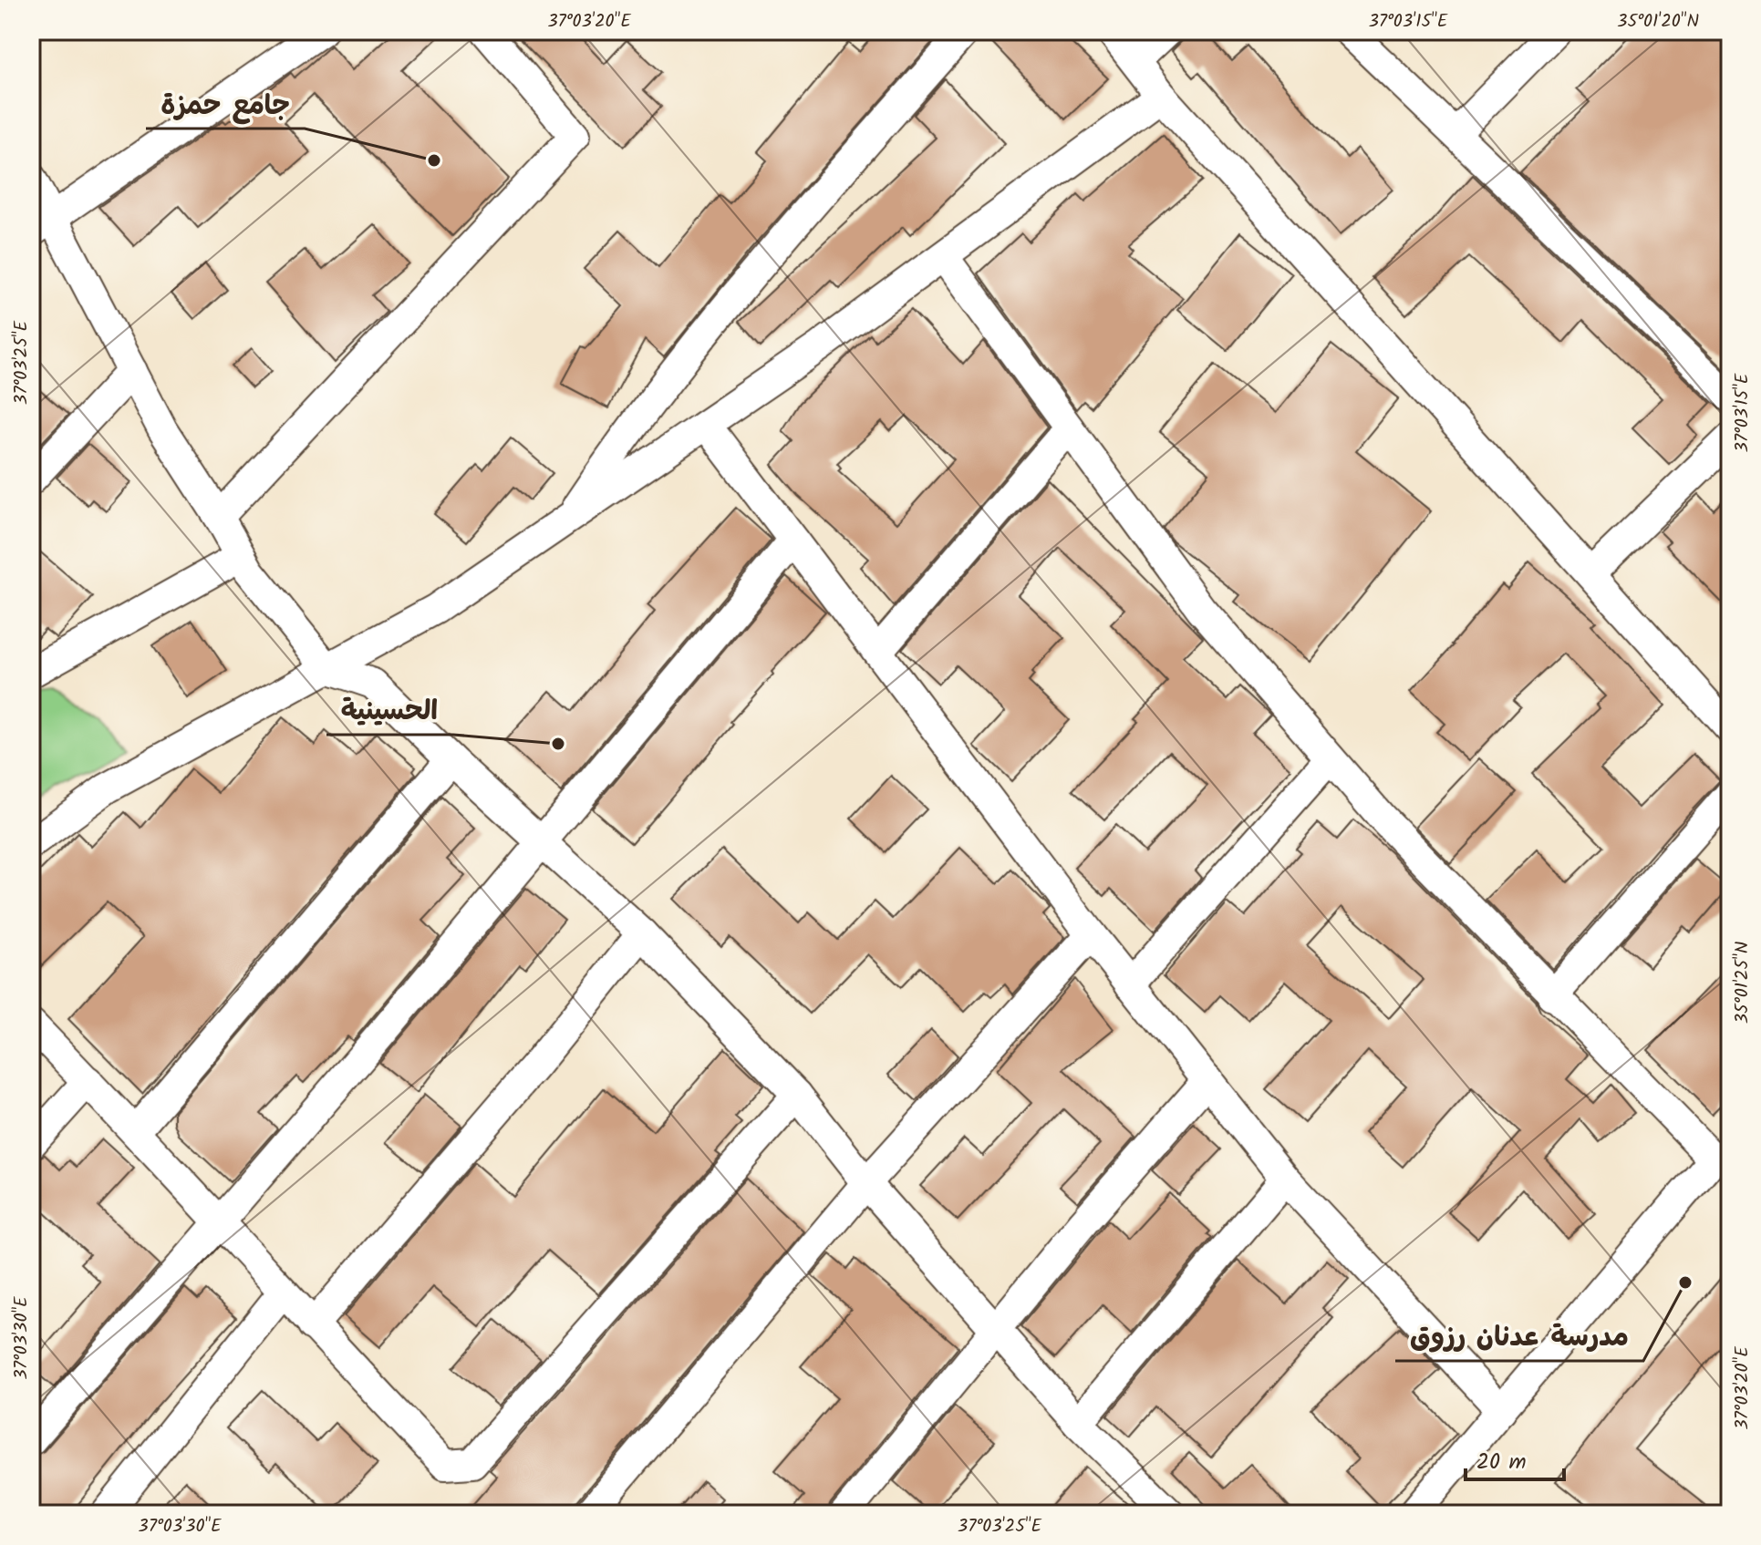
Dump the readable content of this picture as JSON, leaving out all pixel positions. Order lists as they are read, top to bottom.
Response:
{
  "places": ["جامع حمزة", "الحسينية", "مدرسة عدنان رزوق"],
  "scale_bar": "20 m",
  "coordinates": [
    "37°03'20\"E",
    "37°03'15\"E",
    "35°01'20\"N",
    "37°03'25\"E",
    "35°01'25\"N",
    "37°03'30\"E"
  ]
}
